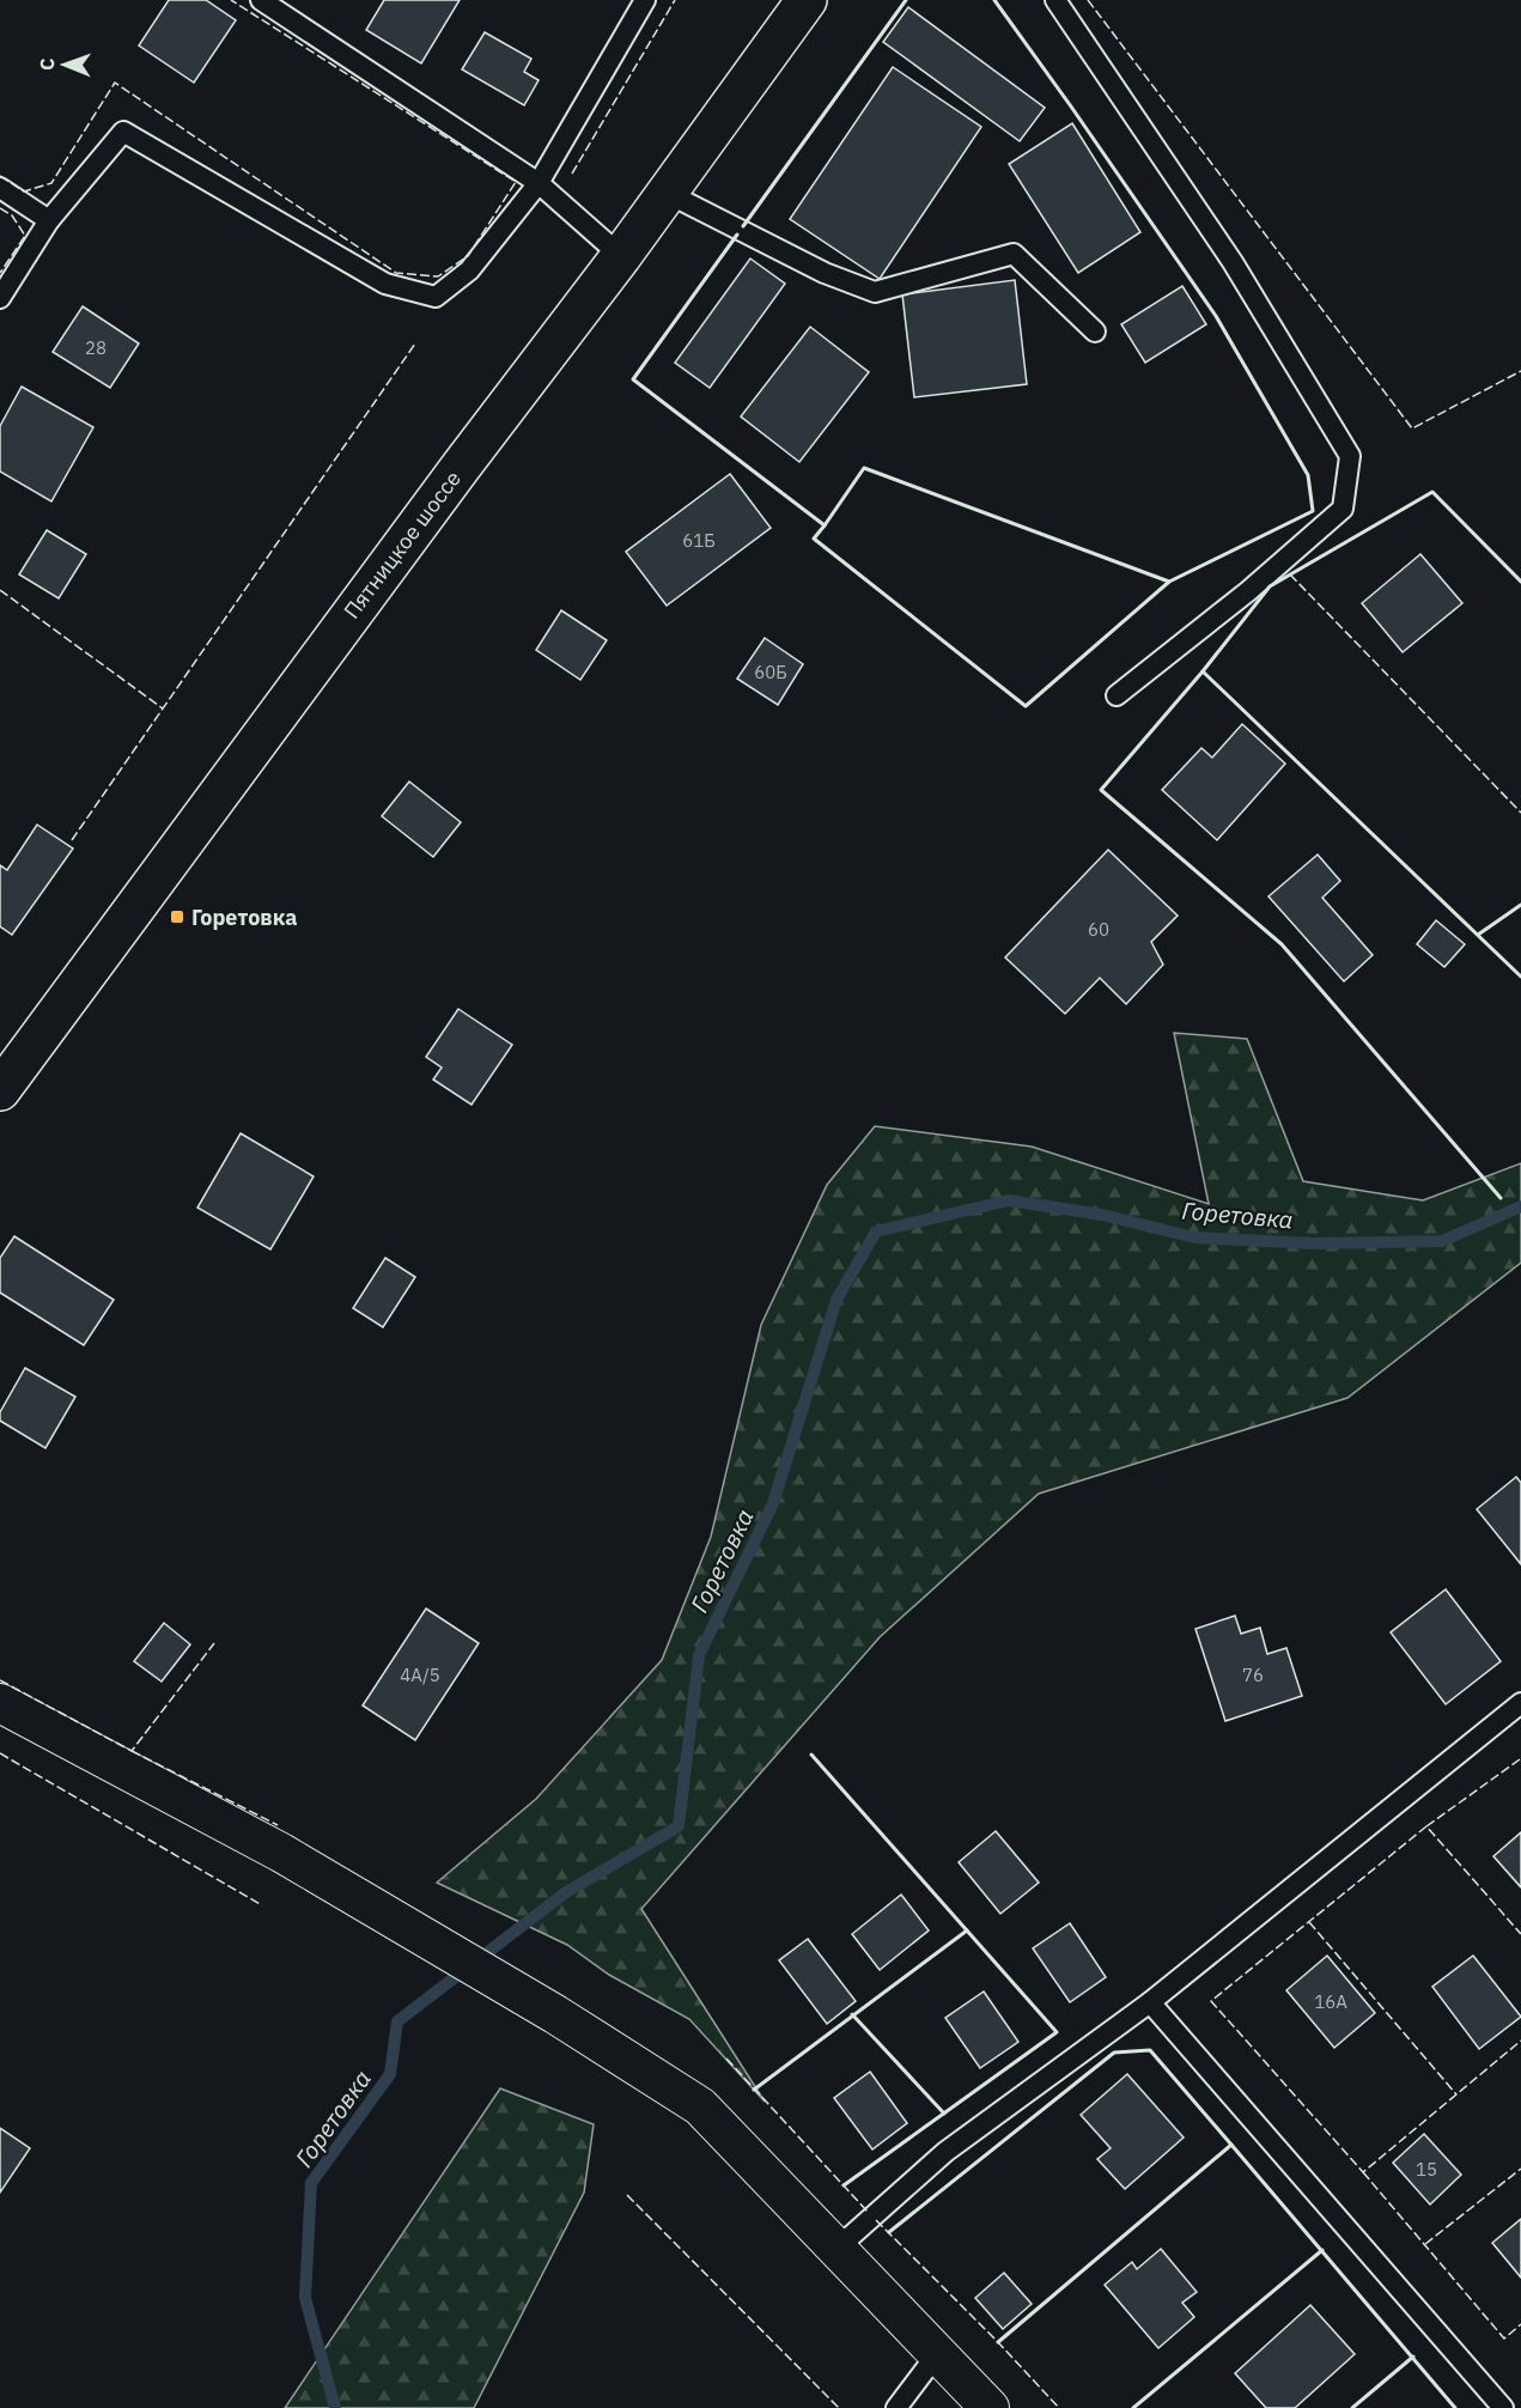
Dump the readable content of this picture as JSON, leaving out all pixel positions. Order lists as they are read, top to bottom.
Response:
{
  "streets": {
    "main road": ["Пятницкое шоссе"]
  },
  "water": ["Горетовка"],
  "places": {
    "transit": ["Горетовка"]
  },
  "house_numbers": [
    "28",
    "61Б",
    "60Б",
    "60",
    "4А/5",
    "76",
    "16А",
    "15"
  ],
  "north": "left"
}
